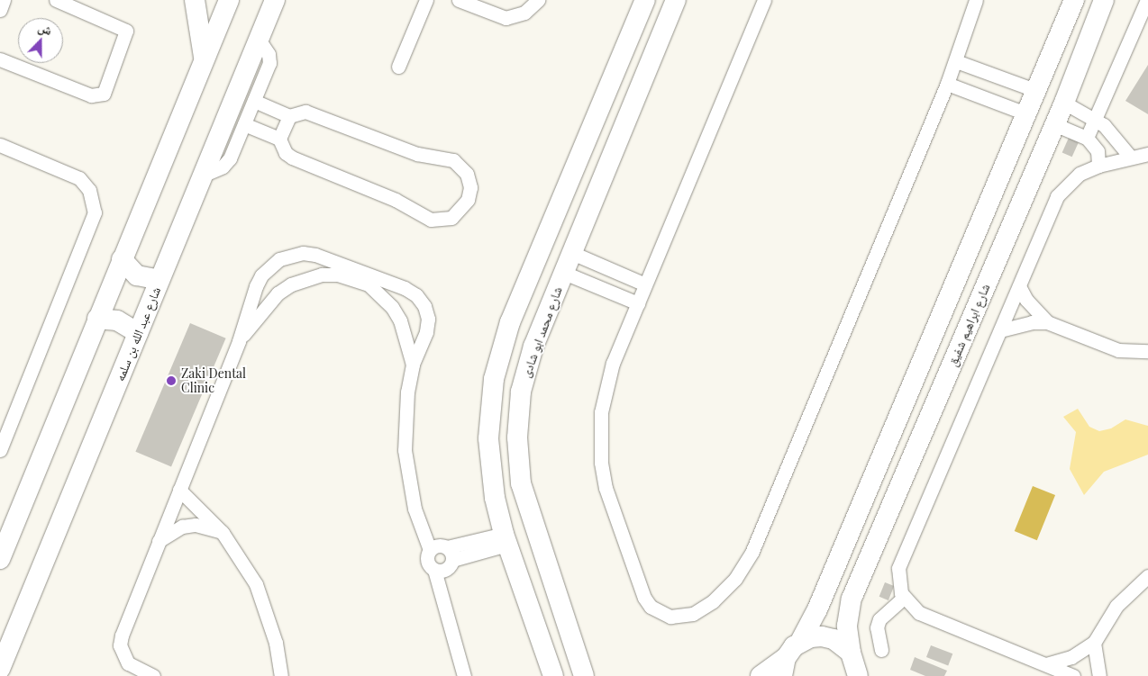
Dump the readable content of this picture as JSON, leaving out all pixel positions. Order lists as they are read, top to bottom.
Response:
{
  "streets": {
    "street": ["شارع ابراهيم شفيق", "شارع محمد ابو شادى", "شارع عبد الله بن سلمه"]
  },
  "places": ["Zaki Dental Clinic"],
  "north": "top"
}
